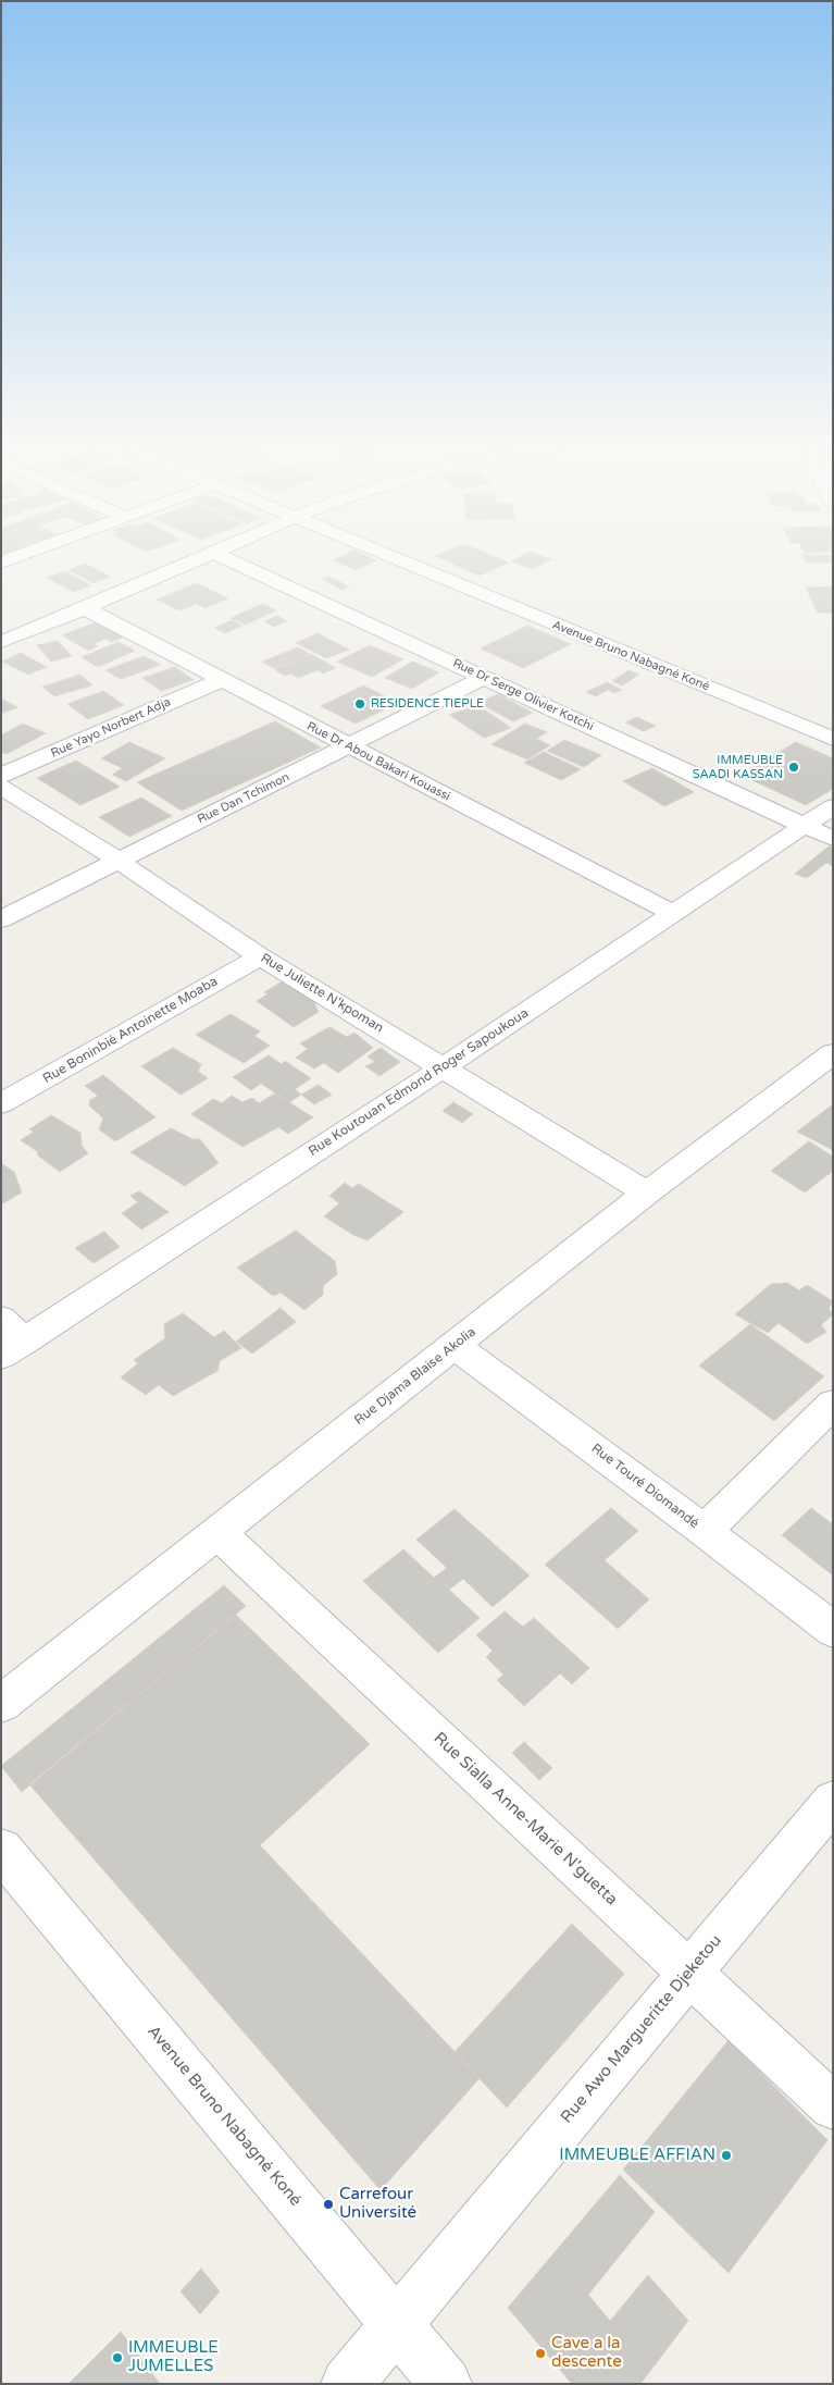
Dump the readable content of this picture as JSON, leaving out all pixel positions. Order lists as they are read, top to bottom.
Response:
{
  "streets": {
    "street": [
      "Avenue Bruno Nabagné Koné",
      "Rue Dr Serge Olivier Kotchi",
      "Rue Yayo Norbert Adja",
      "Rue Dr Abou Bakari Kouassi",
      "Rue Dan Tchimon",
      "Rue Juliette N'kpoman",
      "Rue Boninbié Antoinette Moaba",
      "Rue Koutouan Edmond Roger Sapoukoua",
      "Rue Djama Blaise Akolia",
      "Rue Touré Diomandé",
      "Rue Sialla Anne-Marie N'guetta",
      "Rue Awo Margueritte Djeketou"
    ]
  },
  "crossings": [
    ["Avenue Bruno Nabagné Koné", "Rue Awo Margueritte Djeketou"],
    ["Rue Dr Serge Olivier Kotchi", "Rue Dan Tchimon"],
    ["Rue Dr Serge Olivier Kotchi", "Rue Koutouan Edmond Roger Sapoukoua"],
    ["Rue Yayo Norbert Adja", "Rue Dr Abou Bakari Kouassi"],
    ["Rue Dr Abou Bakari Kouassi", "Rue Dan Tchimon"],
    ["Rue Dr Abou Bakari Kouassi", "Rue Koutouan Edmond Roger Sapoukoua"],
    ["Rue Dan Tchimon", "Rue Juliette N'kpoman"],
    ["Rue Juliette N'kpoman", "Rue Boninbié Antoinette Moaba"],
    ["Rue Juliette N'kpoman", "Rue Koutouan Edmond Roger Sapoukoua"],
    ["Rue Juliette N'kpoman", "Rue Djama Blaise Akolia"],
    ["Rue Djama Blaise Akolia", "Rue Touré Diomandé"],
    ["Rue Djama Blaise Akolia", "Rue Sialla Anne-Marie N'guetta"],
    ["Rue Sialla Anne-Marie N'guetta", "Rue Awo Margueritte Djeketou"]
  ],
  "places": [
    "RESIDENCE TIEPLE",
    "IMMEUBLE SAADI KASSAN",
    "IMMEUBLE AFFIAN",
    "Carrefour Université",
    "Cave a la descente",
    "IMMEUBLE JUMELLES"
  ]
}
